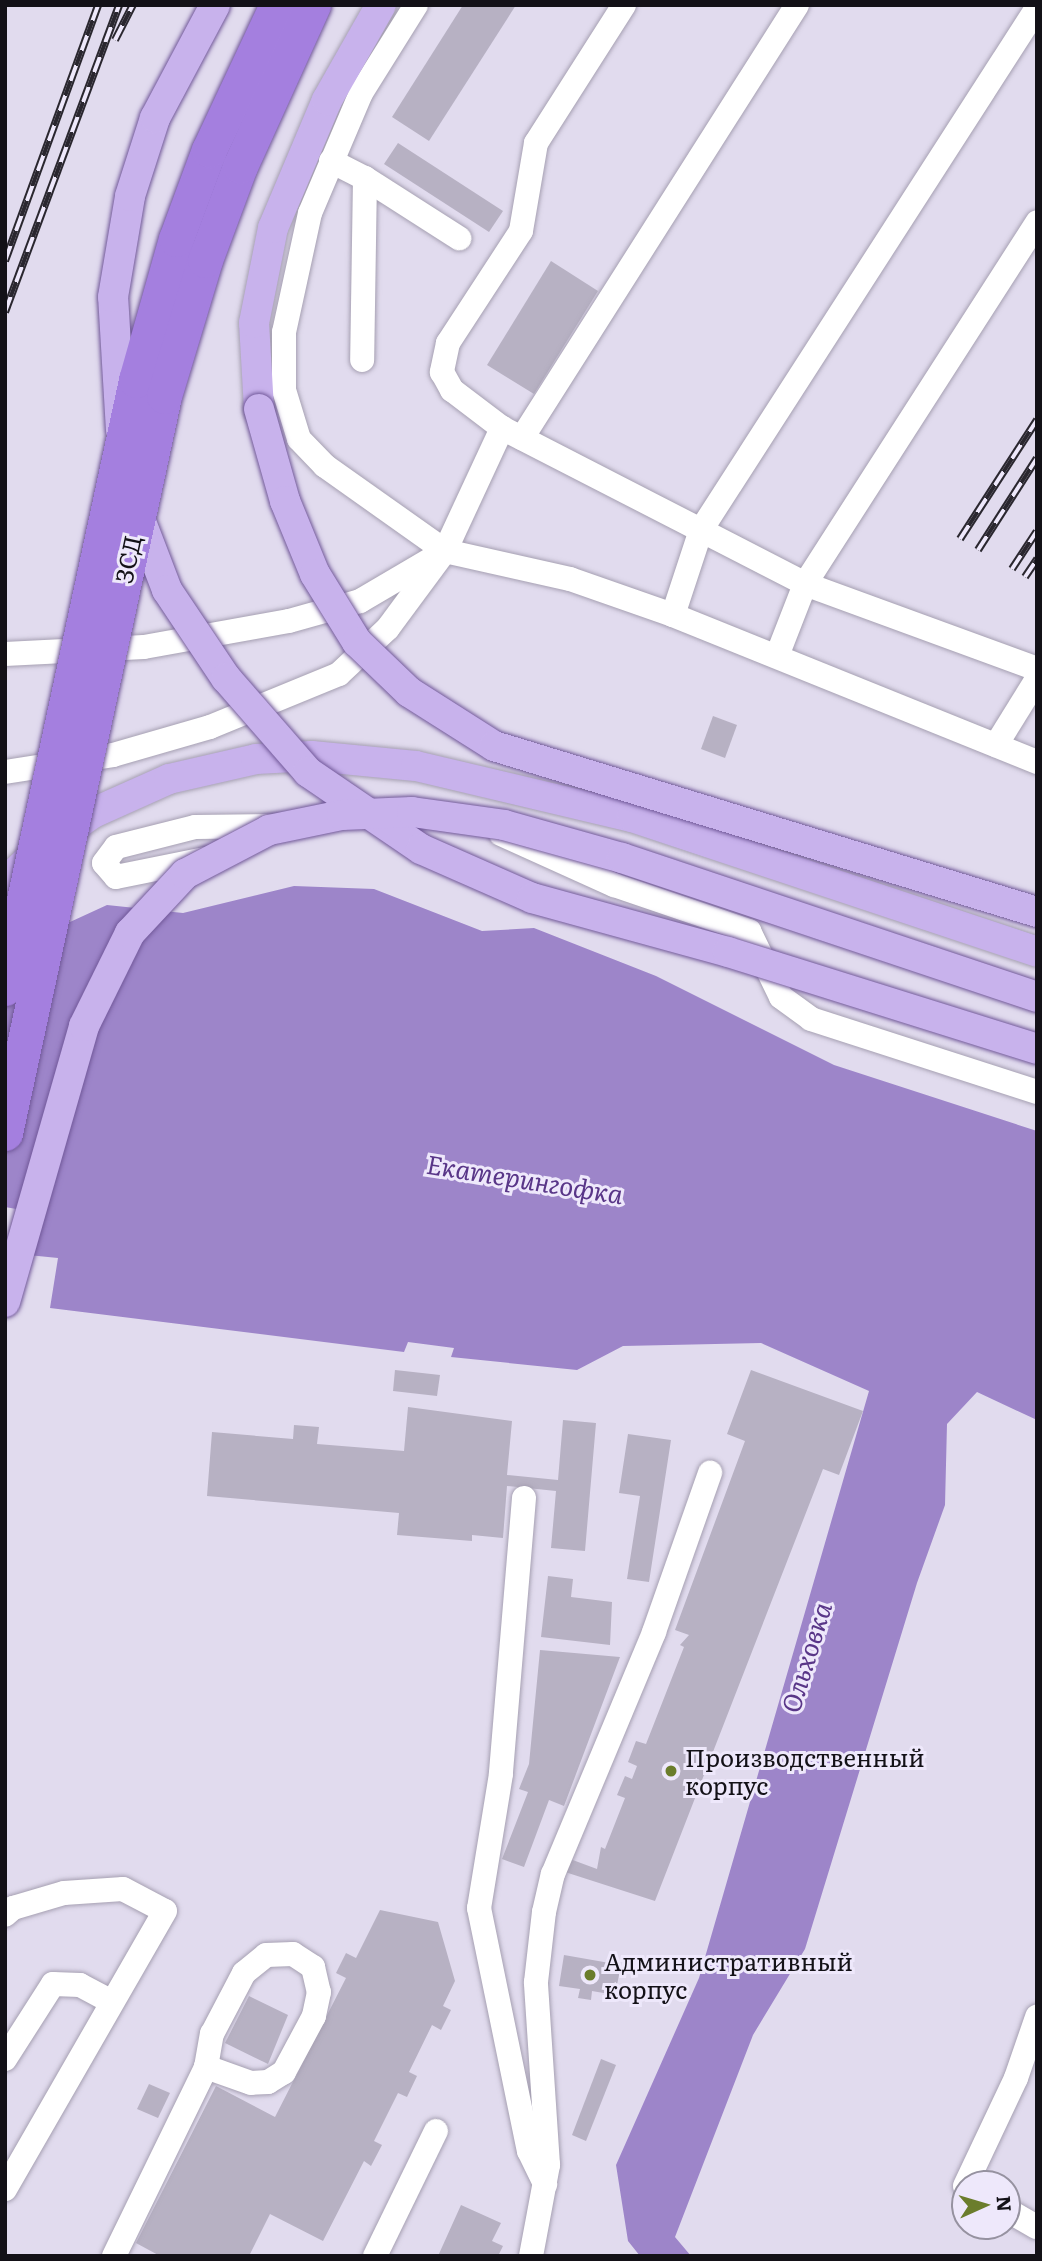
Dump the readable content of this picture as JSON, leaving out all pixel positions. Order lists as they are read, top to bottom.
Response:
{
  "streets": {
    "highway": ["ЗСД"]
  },
  "water": ["Екатерингофка", "Ольховка"],
  "places": ["Производственный корпус", "Административный корпус"],
  "north": "right"
}
